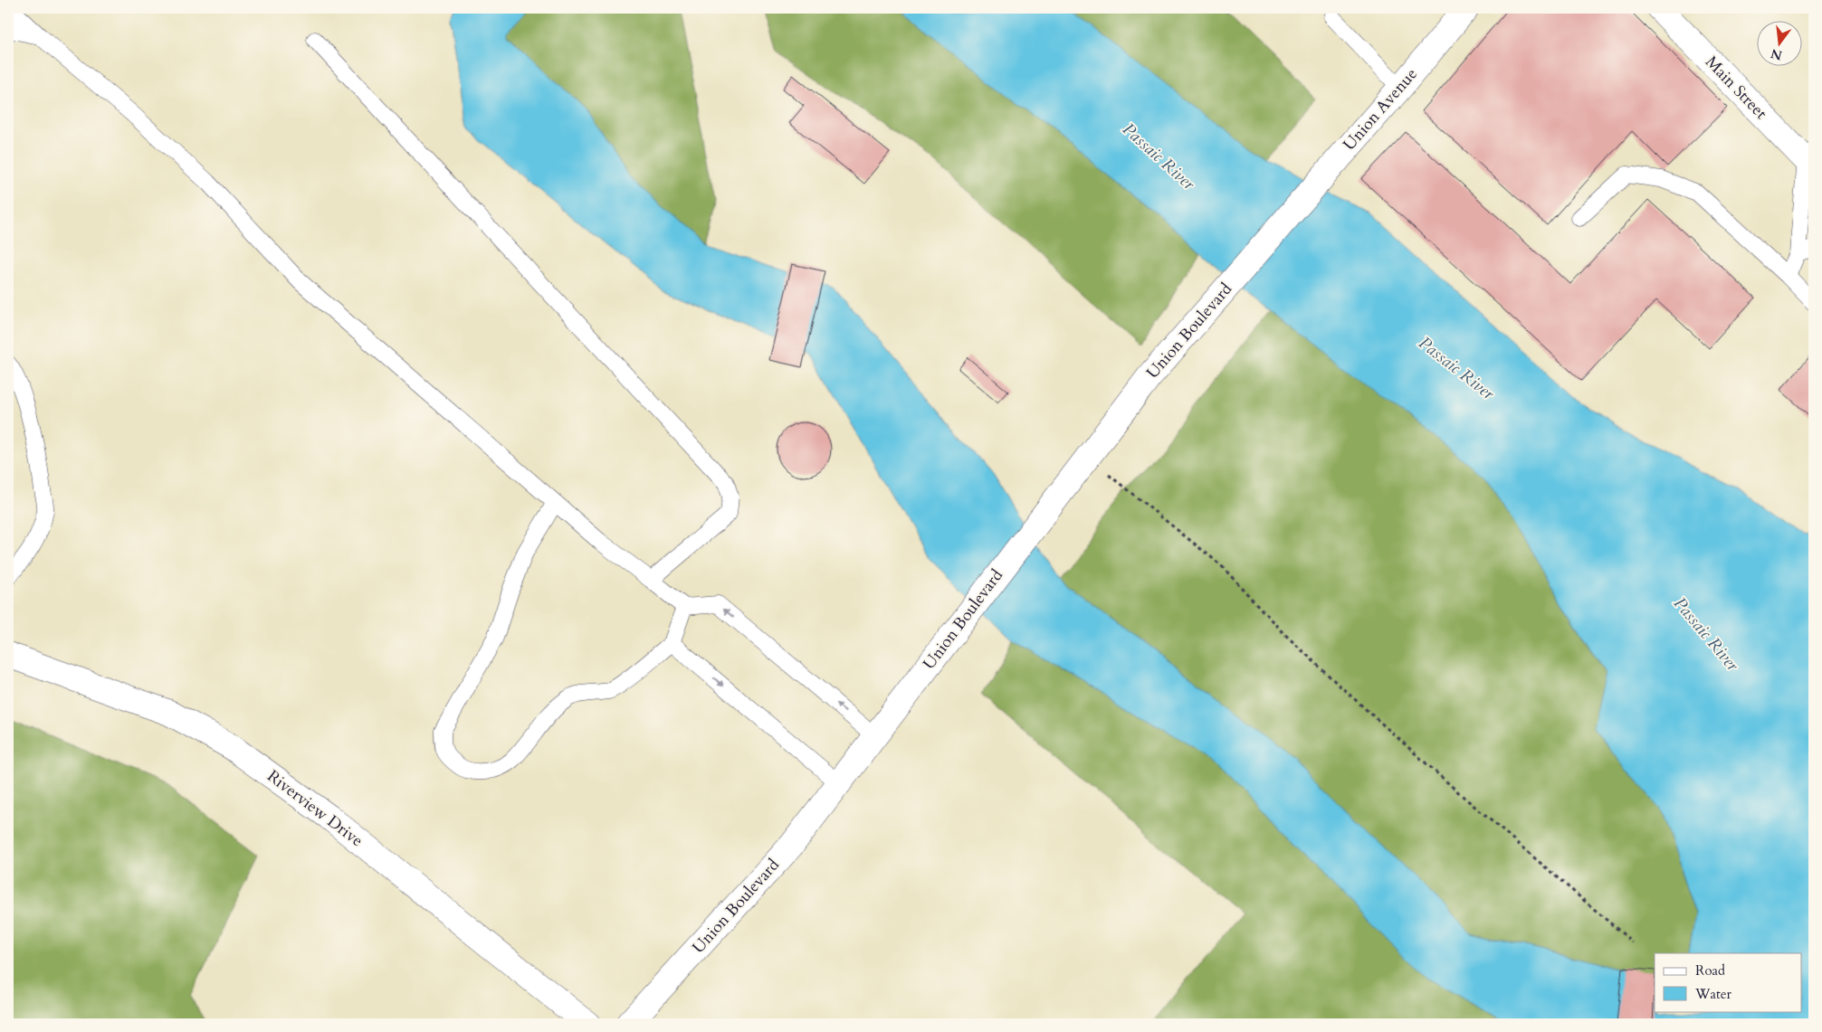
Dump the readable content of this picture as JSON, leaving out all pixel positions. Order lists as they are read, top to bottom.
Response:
{
  "streets": {
    "main road": [
      "Main Street",
      "Union Avenue",
      "Union Boulevard",
      "Riverview Drive"
    ]
  },
  "crossings": [
    ["Union Avenue", "Union Boulevard"]
  ],
  "water": ["Passaic River"],
  "legend": ["Road", "Water"],
  "north": "bottom"
}
